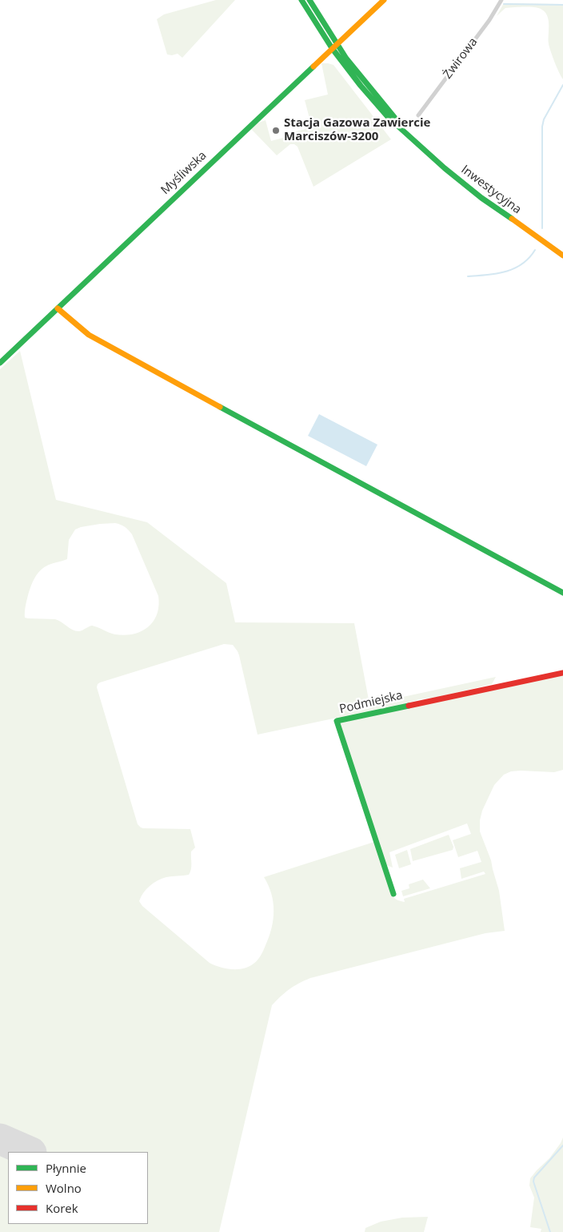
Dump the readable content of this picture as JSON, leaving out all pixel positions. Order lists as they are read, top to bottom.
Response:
{
  "streets": {
    "street": [
      "Żwirowa",
      "Myśliwska",
      "Inwestycyjna",
      "Podmiejska"
    ]
  },
  "crossings": [
    ["Myśliwska", "Inwestycyjna"]
  ],
  "places": ["Stacja Gazowa Zawiercie Marciszów-3200"],
  "legend": ["Płynnie", "Wolno", "Korek"]
}
